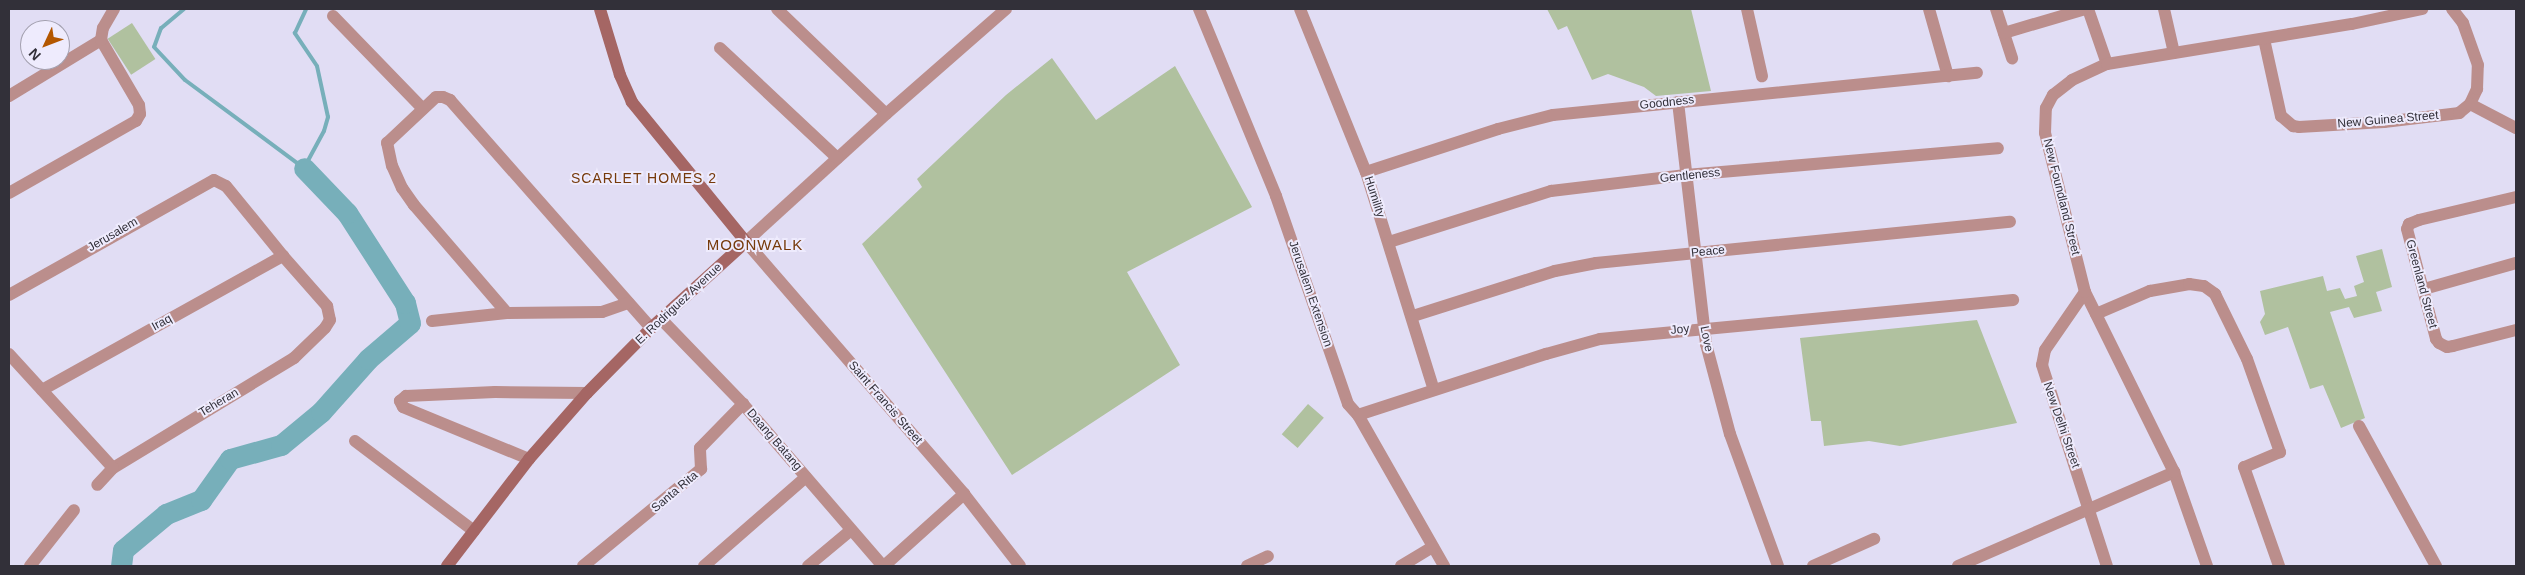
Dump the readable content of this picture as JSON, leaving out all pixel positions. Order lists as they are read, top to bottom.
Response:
{
  "streets": {
    "main road": ["E. Rodriguez Avenue"],
    "street": [
      "Goodness",
      "New Guinea Street",
      "Gentleness",
      "Humility",
      "New Foundland Street",
      "Jerusalem",
      "Peace",
      "Greenland Street",
      "Jerusalem Extension",
      "Iraq",
      "Joy",
      "Love",
      "Teheran",
      "Saint Francis Street",
      "New Delhi Street",
      "Daang Batang",
      "Santa Rita"
    ]
  },
  "crossings": [
    ["Goodness", "Humility"],
    ["Goodness", "Love"],
    ["New Guinea Street", "New Foundland Street"],
    ["Gentleness", "Humility"],
    ["Gentleness", "Love"],
    ["Humility", "Peace"],
    ["Humility", "Joy"],
    ["New Foundland Street", "New Delhi Street"],
    ["Jerusalem", "Iraq"],
    ["Jerusalem", "Teheran"],
    ["Peace", "Love"],
    ["Jerusalem Extension", "Joy"],
    ["E. Rodriguez Avenue", "Saint Francis Street"],
    ["E. Rodriguez Avenue", "Daang Batang"],
    ["Iraq", "Teheran"],
    ["Joy", "Love"],
    ["Daang Batang", "Santa Rita"]
  ],
  "districts": ["SCARLET HOMES 2", "MOONWALK"],
  "north": "bottom left"
}
